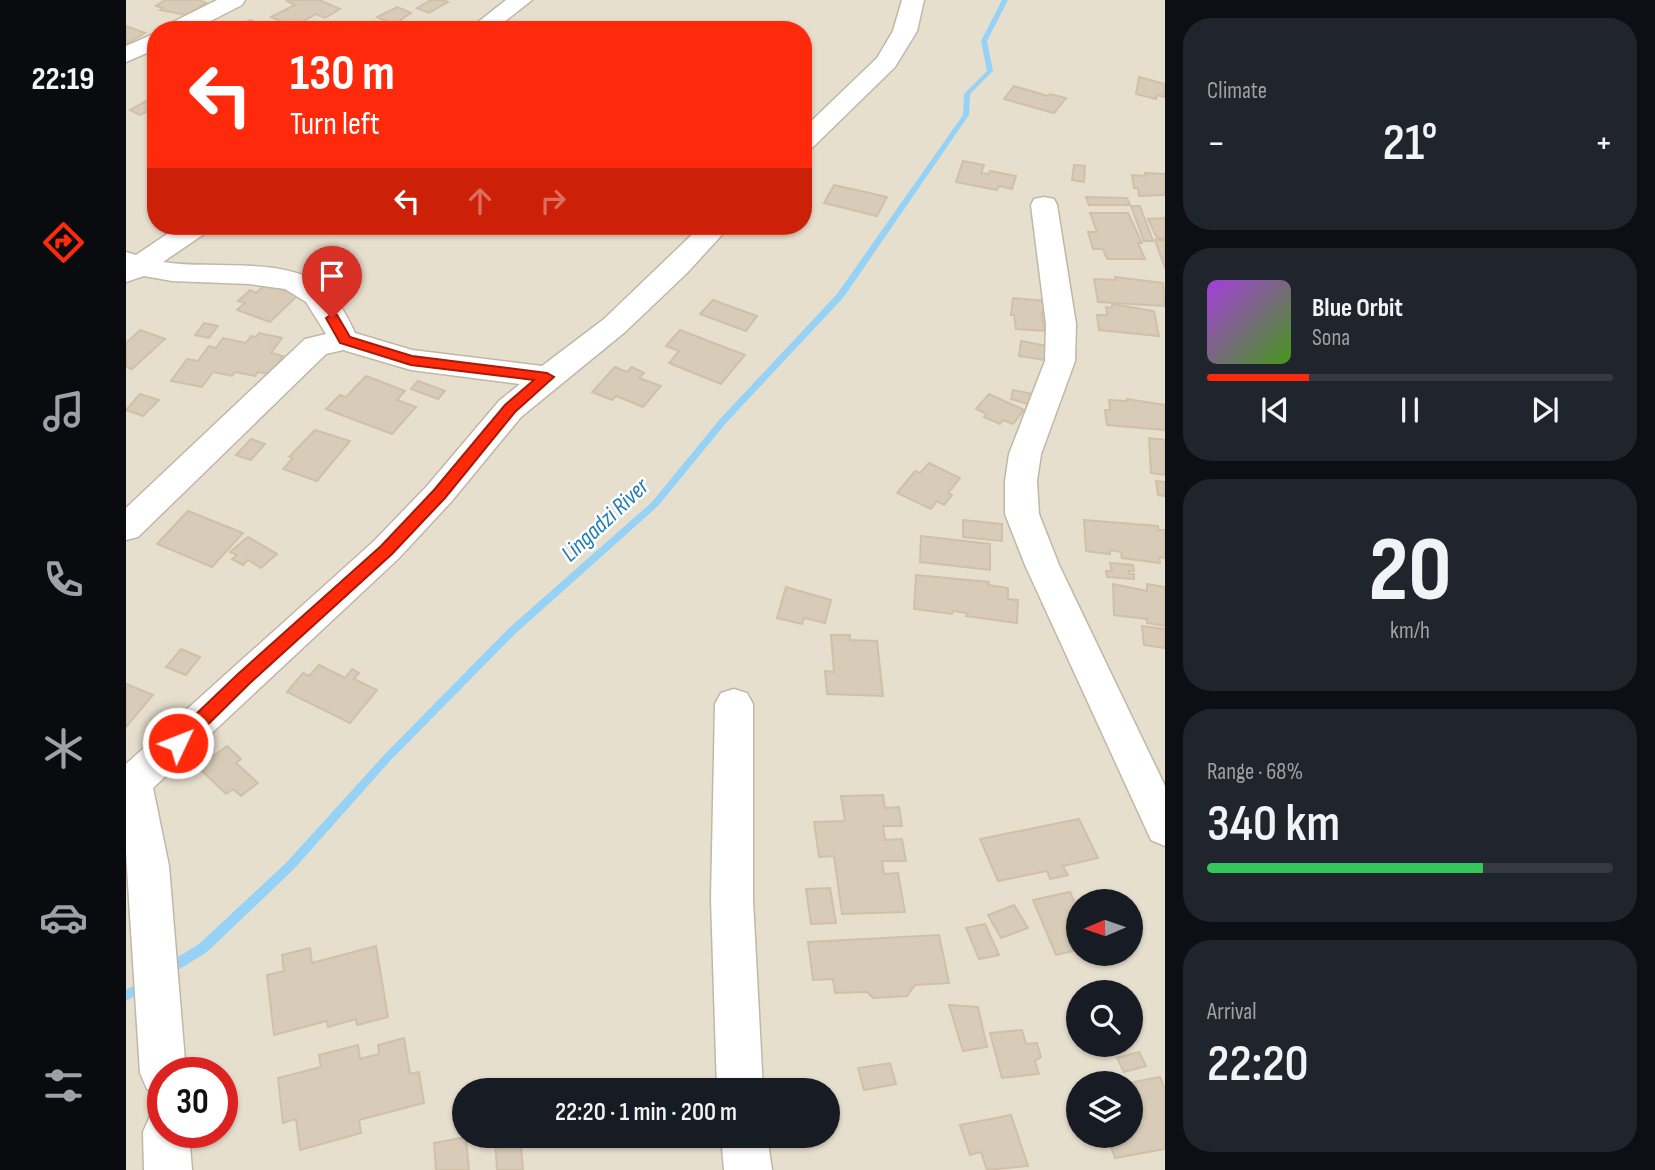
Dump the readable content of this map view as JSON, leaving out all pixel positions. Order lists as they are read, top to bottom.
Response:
{
  "water": ["Lingadzi River"],
  "north": "left",
  "page": {
    "tabs": "22:19",
    "tile": [
      "Climate",
      ["20", "km/h"],
      ["Range · 68%", "340 km"],
      ["Arrival", "22:20"]
    ],
    "turn": ["130 m", "Turn left"],
    "heat": ["−", "21°", "+"],
    "song": ["Blue Orbit", "Sona"],
    "limit": "30",
    "trip": "22:20 · 1 min · 200 m"
  }
}
